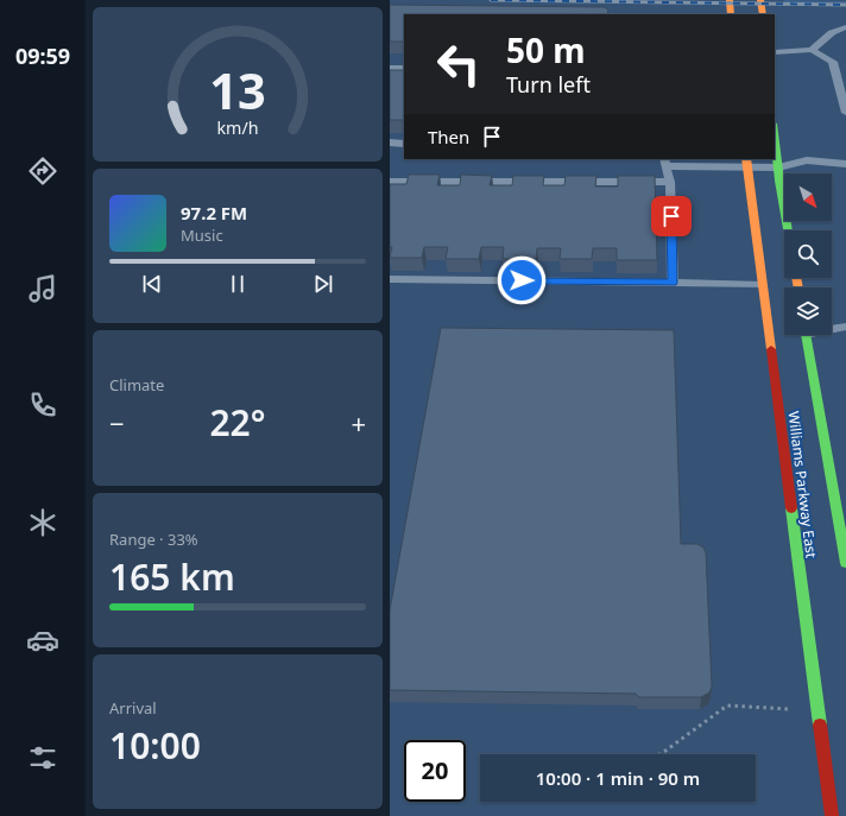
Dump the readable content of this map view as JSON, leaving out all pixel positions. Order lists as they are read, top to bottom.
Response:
{
  "streets": {
    "main road": ["Williams Parkway East"]
  },
  "north": "bottom right",
  "page": {
    "tabs": "09:59",
    "turn": ["50 m", "Turn left"],
    "then": "Then",
    "song": ["97.2 FM", "Music"],
    "tile": [
      "Climate",
      ["Range · 33%", "165 km"],
      ["Arrival", "10:00"]
    ],
    "heat": ["−", "22°", "+"],
    "limit": "20",
    "trip": "10:00 · 1 min · 90 m",
    "gauge": ["13", "km/h"]
  }
}
